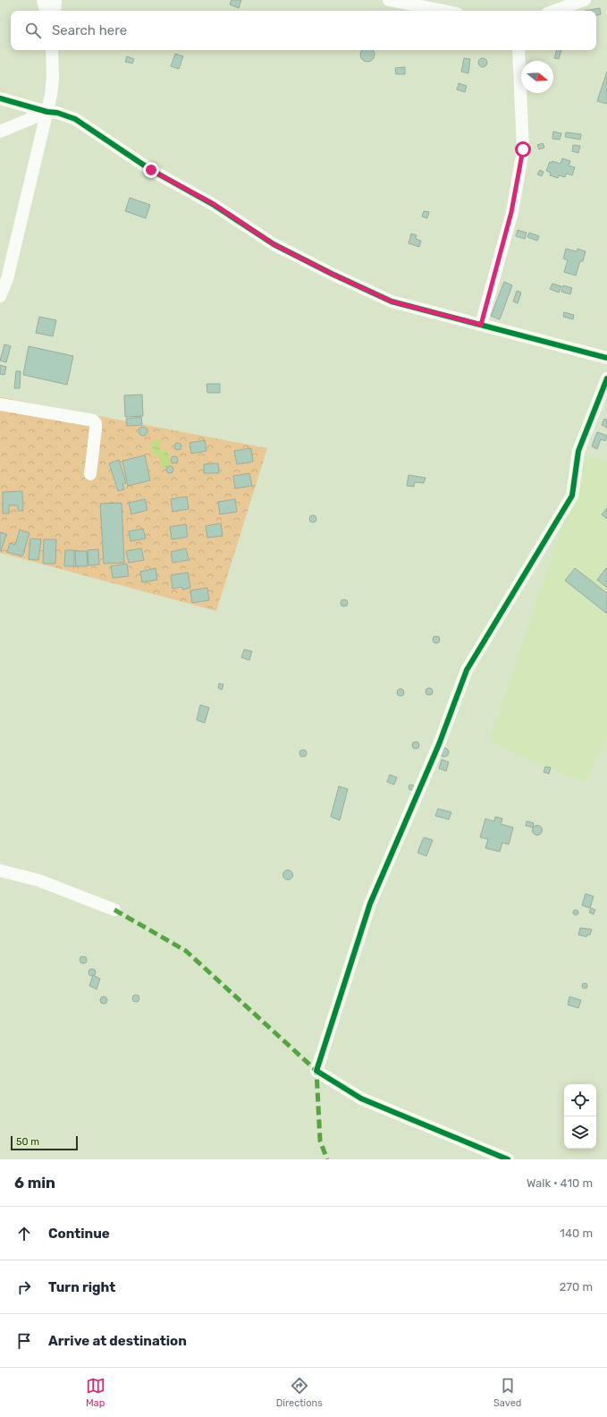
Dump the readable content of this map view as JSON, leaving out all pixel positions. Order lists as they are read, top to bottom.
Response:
{
  "scale_bar": "50 m",
  "north": "right",
  "page": {
    "search": "Search here",
    "scale": "50 m",
    "heading": ["6 min", "Walk · 410 m"],
    "list": [
      ["Continue", "140 m"],
      ["Turn right", "270 m"],
      "Arrive at destination"
    ],
    "nav": ["Map", "Directions", "Saved"]
  }
}
